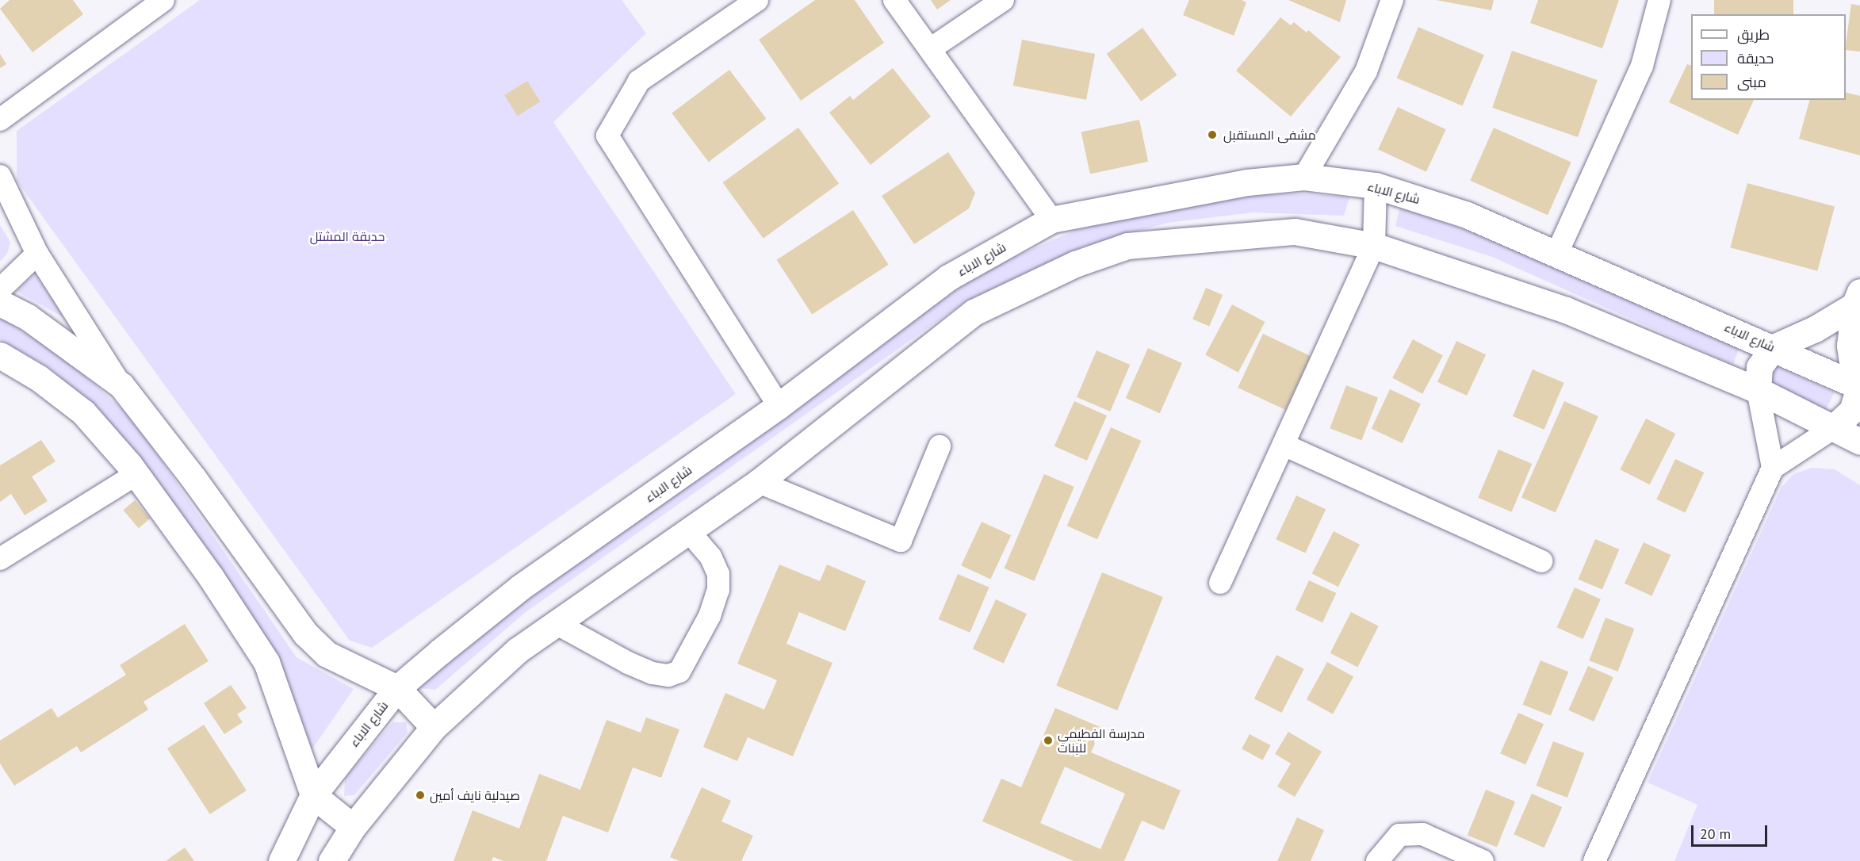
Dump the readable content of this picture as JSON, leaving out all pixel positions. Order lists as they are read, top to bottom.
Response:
{
  "streets": {
    "main road": ["شارع الاباء"]
  },
  "parks": ["حديقة المشتل"],
  "places": ["مشفى المستقبل", "مدرسة الفطيمي للبنات", "صيدلية نايف أمين"],
  "legend": ["طريق", "حديقة", "مبنى"],
  "scale_bar": "20 m"
}
